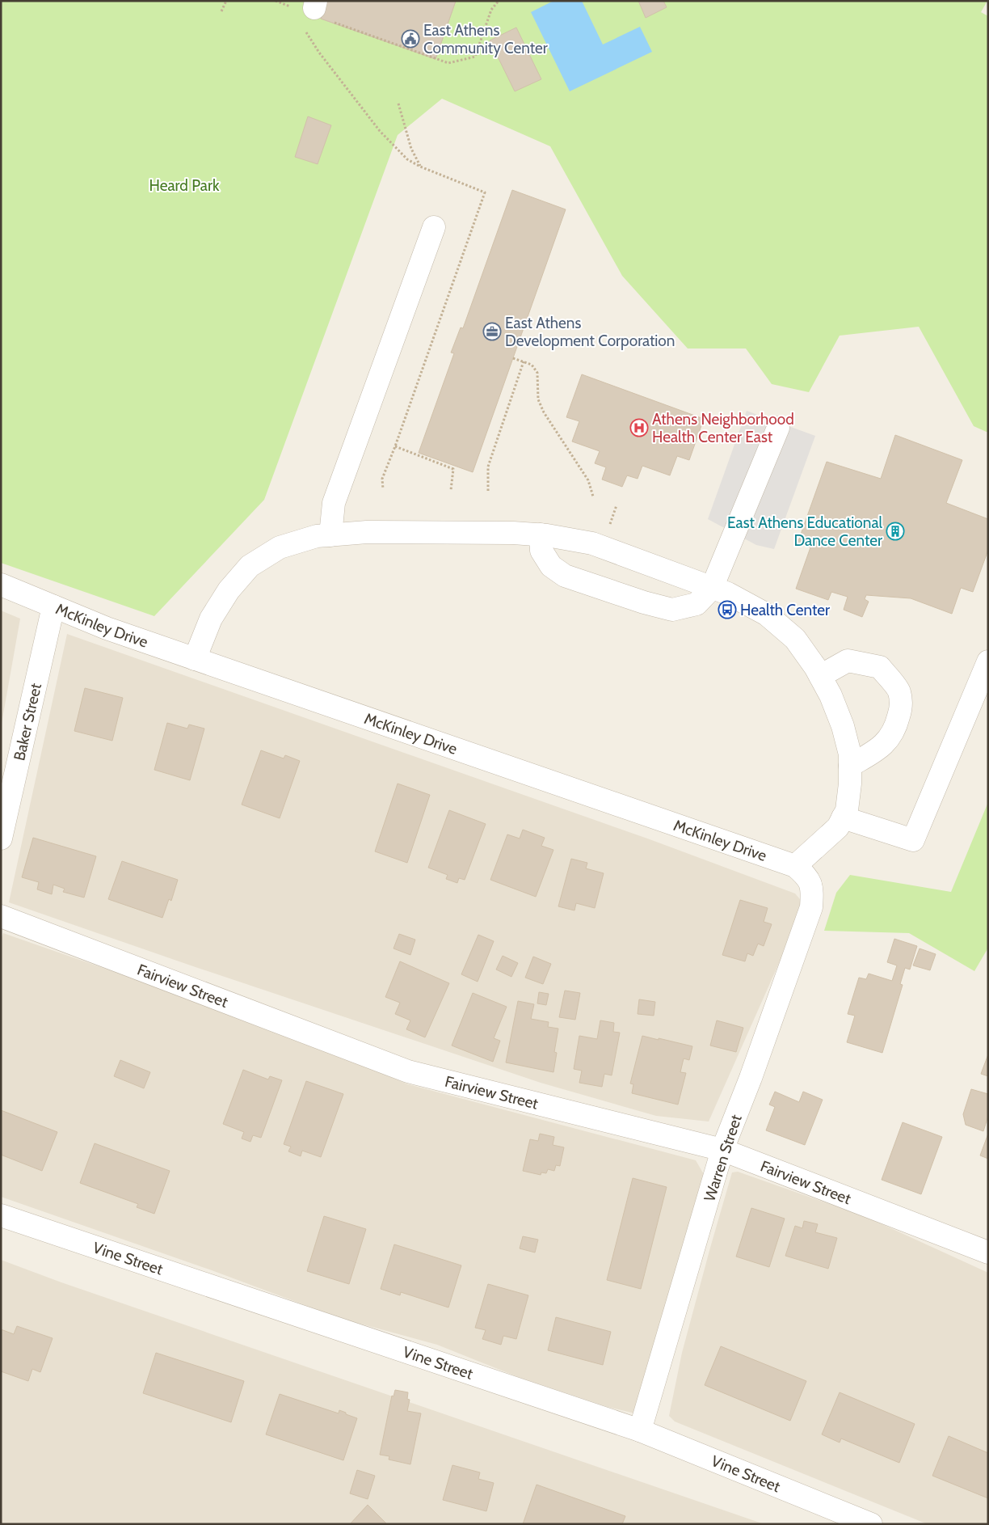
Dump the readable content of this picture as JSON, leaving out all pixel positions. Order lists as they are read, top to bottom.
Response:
{
  "streets": {
    "street": [
      "McKinley Drive",
      "Baker Street",
      "Fairview Street",
      "Warren Street",
      "Vine Street"
    ]
  },
  "crossings": [
    ["McKinley Drive", "Baker Street"],
    ["McKinley Drive", "Warren Street"],
    ["Fairview Street", "Warren Street"],
    ["Warren Street", "Vine Street"]
  ],
  "parks": ["Heard Park"],
  "places": {
    "public building": ["East Athens Community Center"],
    "office": ["East Athens Development Corporation"],
    "hospital": ["Athens Neighborhood Health Center East"],
    "building": ["East Athens Educational Dance Center"],
    "bus stop": ["Health Center"]
  }
}
